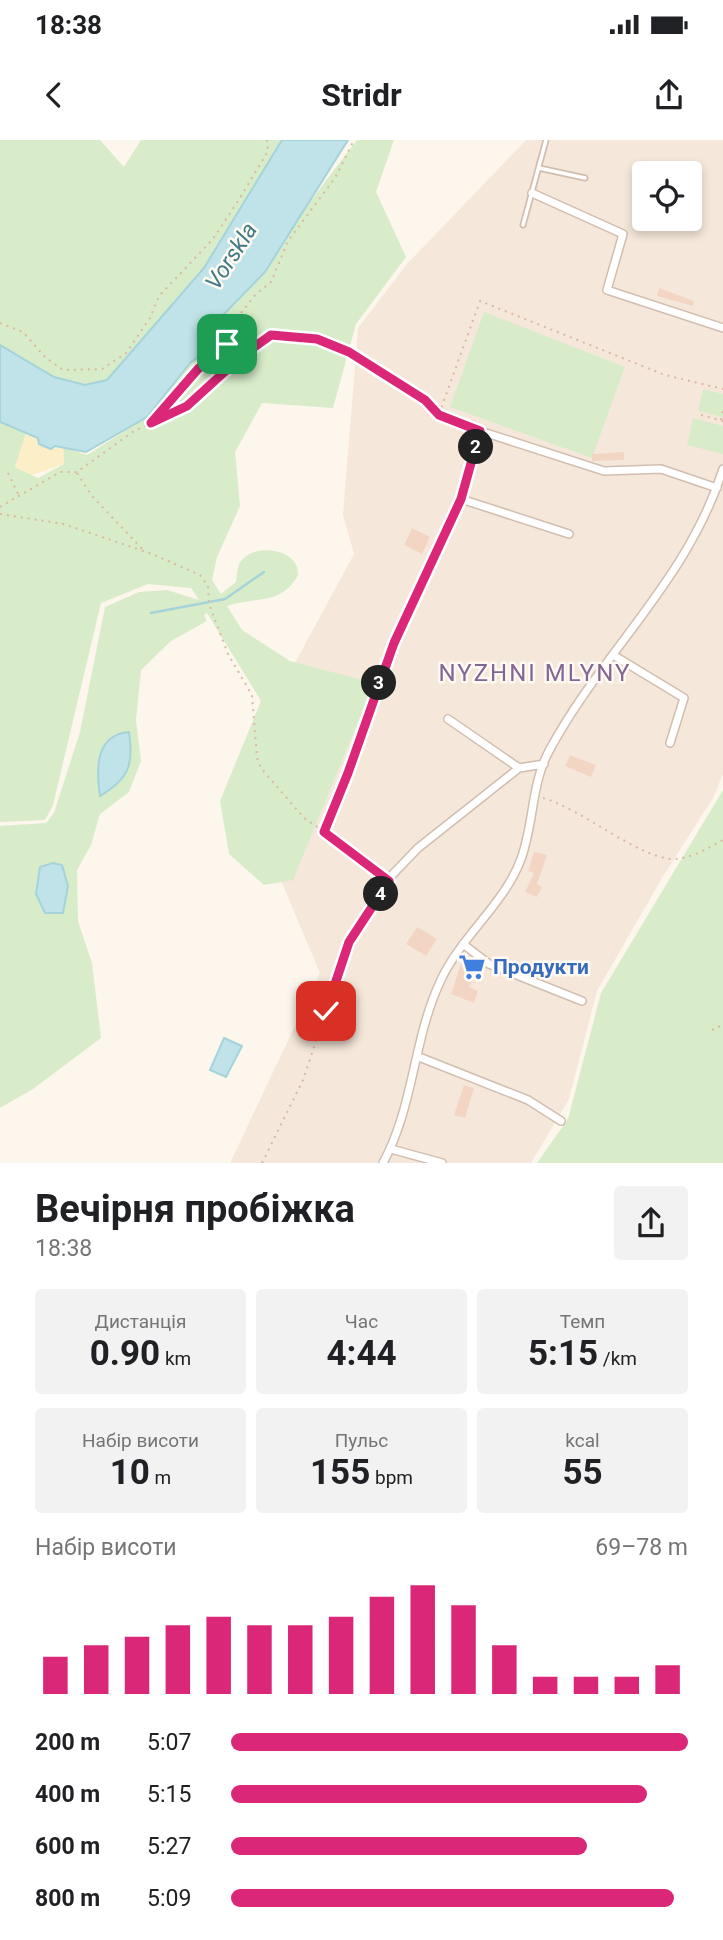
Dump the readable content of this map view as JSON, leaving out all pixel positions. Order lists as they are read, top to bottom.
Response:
{
  "districts": ["NYZHNI MLYNY"],
  "water": ["Vorskla"],
  "places": {
    "supermarket": ["Продукти"]
  },
  "page": {
    "status": "18:38",
    "header": "Stridr",
    "pins": ["2", "3", "4"],
    "heading": ["Вечірня пробіжка", "18:38"],
    "stats": [
      ["Дистанція", "0.90 km"],
      ["Час", "4:44"],
      ["Темп", "5:15 /km"],
      ["Набір висоти", "10 m"],
      ["Пульс", "155 bpm"],
      ["kcal", "55"]
    ],
    "chart": ["Набір висоти", "69–78 m"],
    "list": [
      {
        "name": "200 m",
        "note": "5:07"
      },
      {
        "name": "400 m",
        "note": "5:15"
      },
      {
        "name": "600 m",
        "note": "5:27"
      },
      {
        "name": "800 m",
        "note": "5:09"
      }
    ]
  }
}
